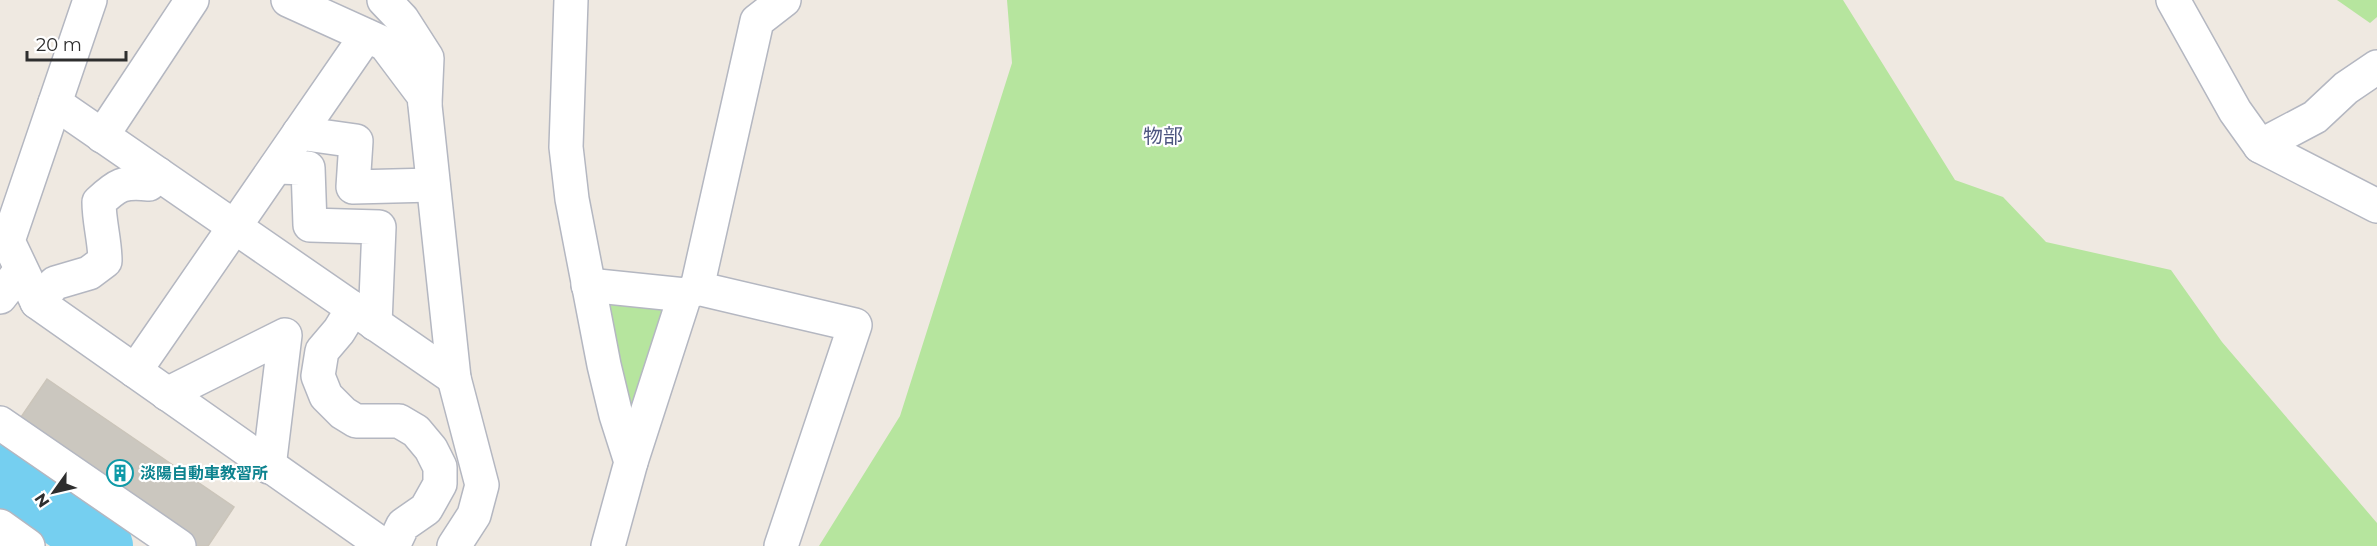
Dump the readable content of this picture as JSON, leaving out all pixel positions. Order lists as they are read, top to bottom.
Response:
{
  "districts": ["物部"],
  "places": {
    "building": ["淡陽自動車教習所"]
  },
  "scale_bar": "20 m",
  "north": "bottom left"
}
